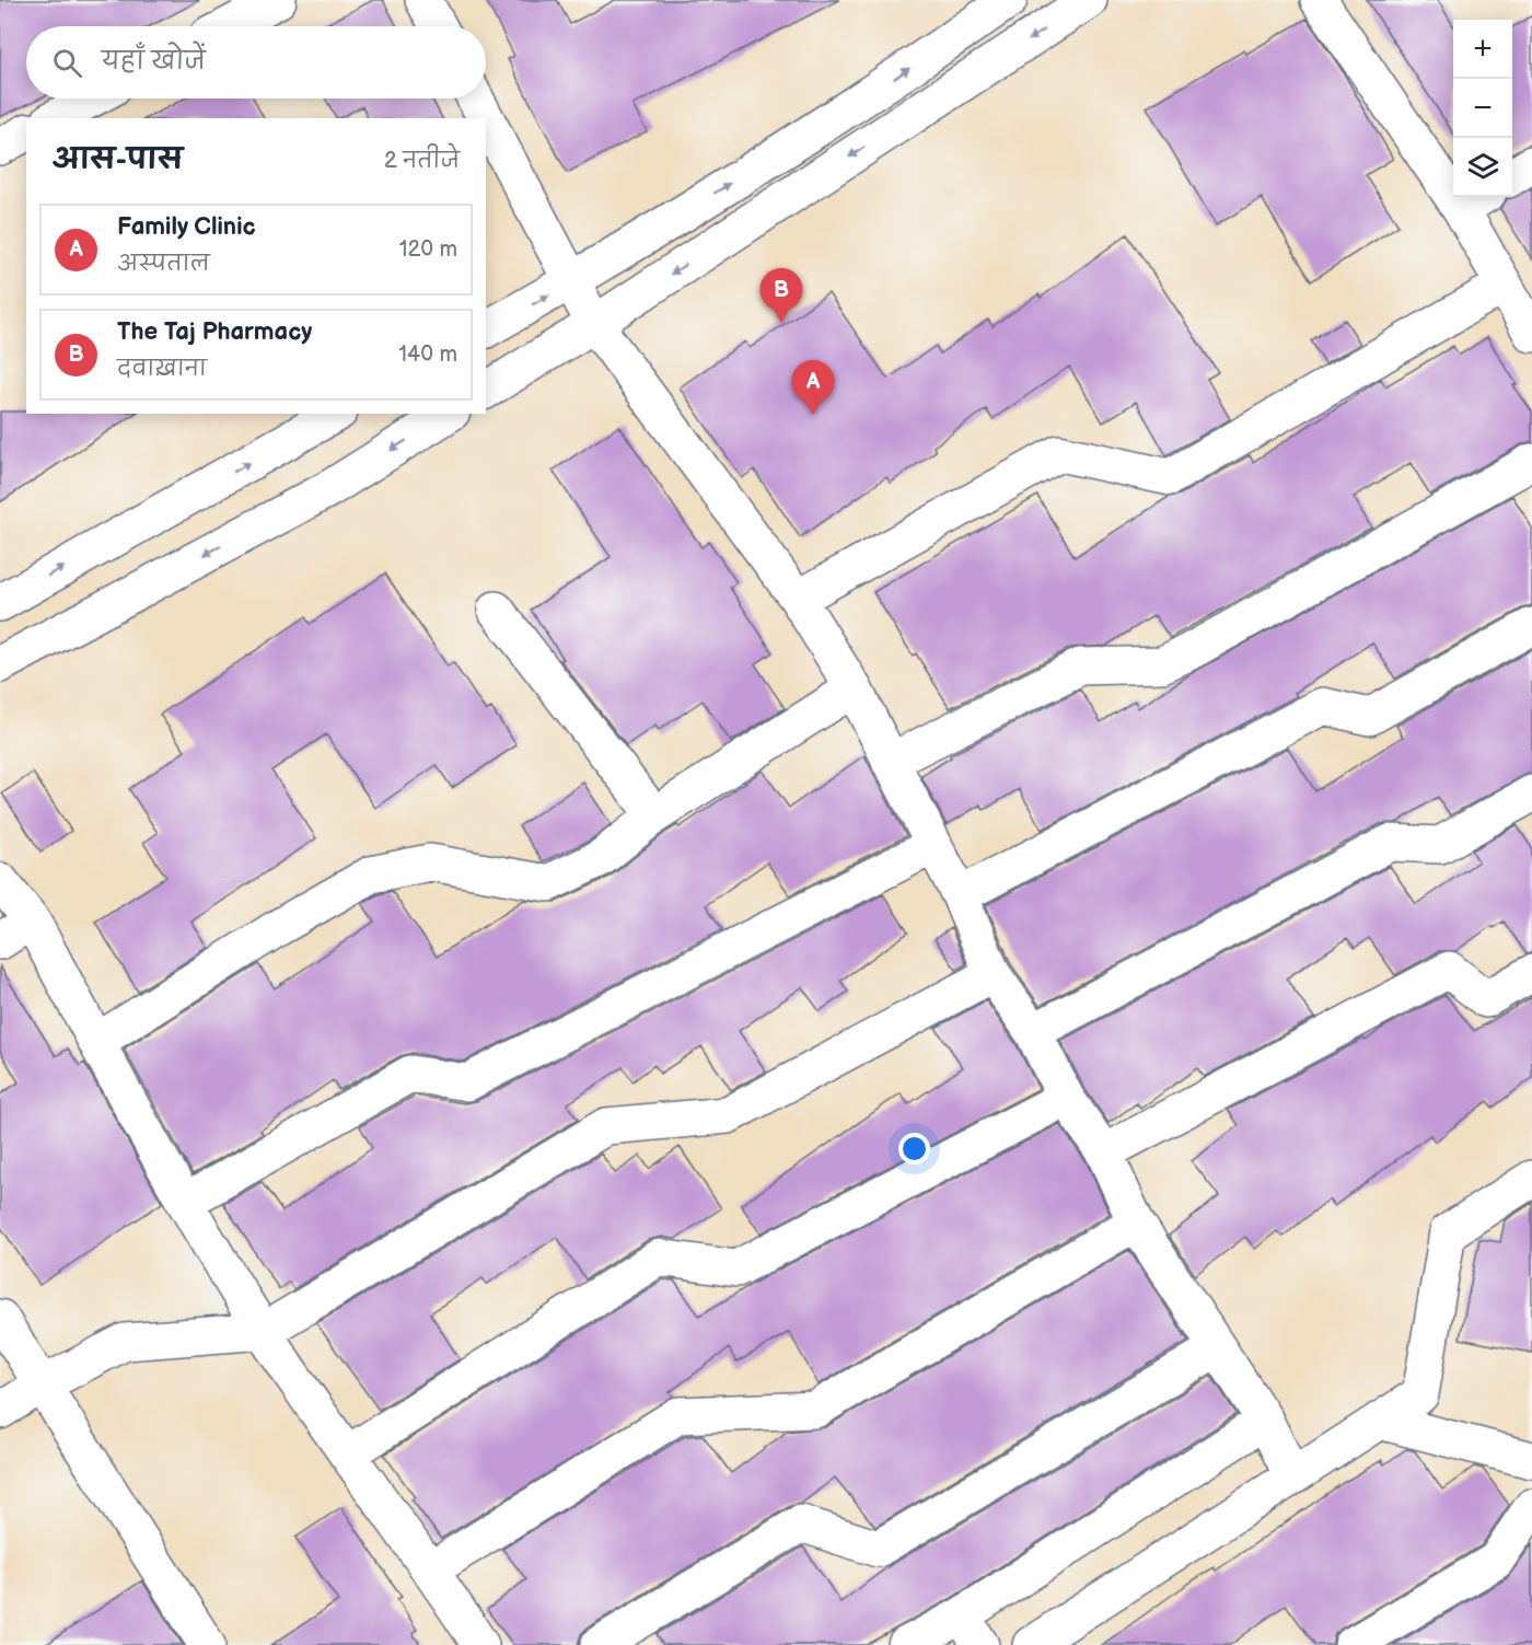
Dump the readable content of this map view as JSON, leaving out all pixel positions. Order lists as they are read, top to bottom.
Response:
{
  "page": {
    "map_buttons": ["+", "−"],
    "search": "यहाँ खोजें",
    "heading": ["आस-पास", "2 नतीजे"],
    "list": [
      {
        "mark": "A",
        "name": "Family Clinic",
        "note": "अस्पताल",
        "value": "120 m"
      },
      {
        "mark": "B",
        "name": "The Taj Pharmacy",
        "note": "दवाख़ाना",
        "value": "140 m"
      }
    ],
    "pins": ["B", "A"]
  }
}
